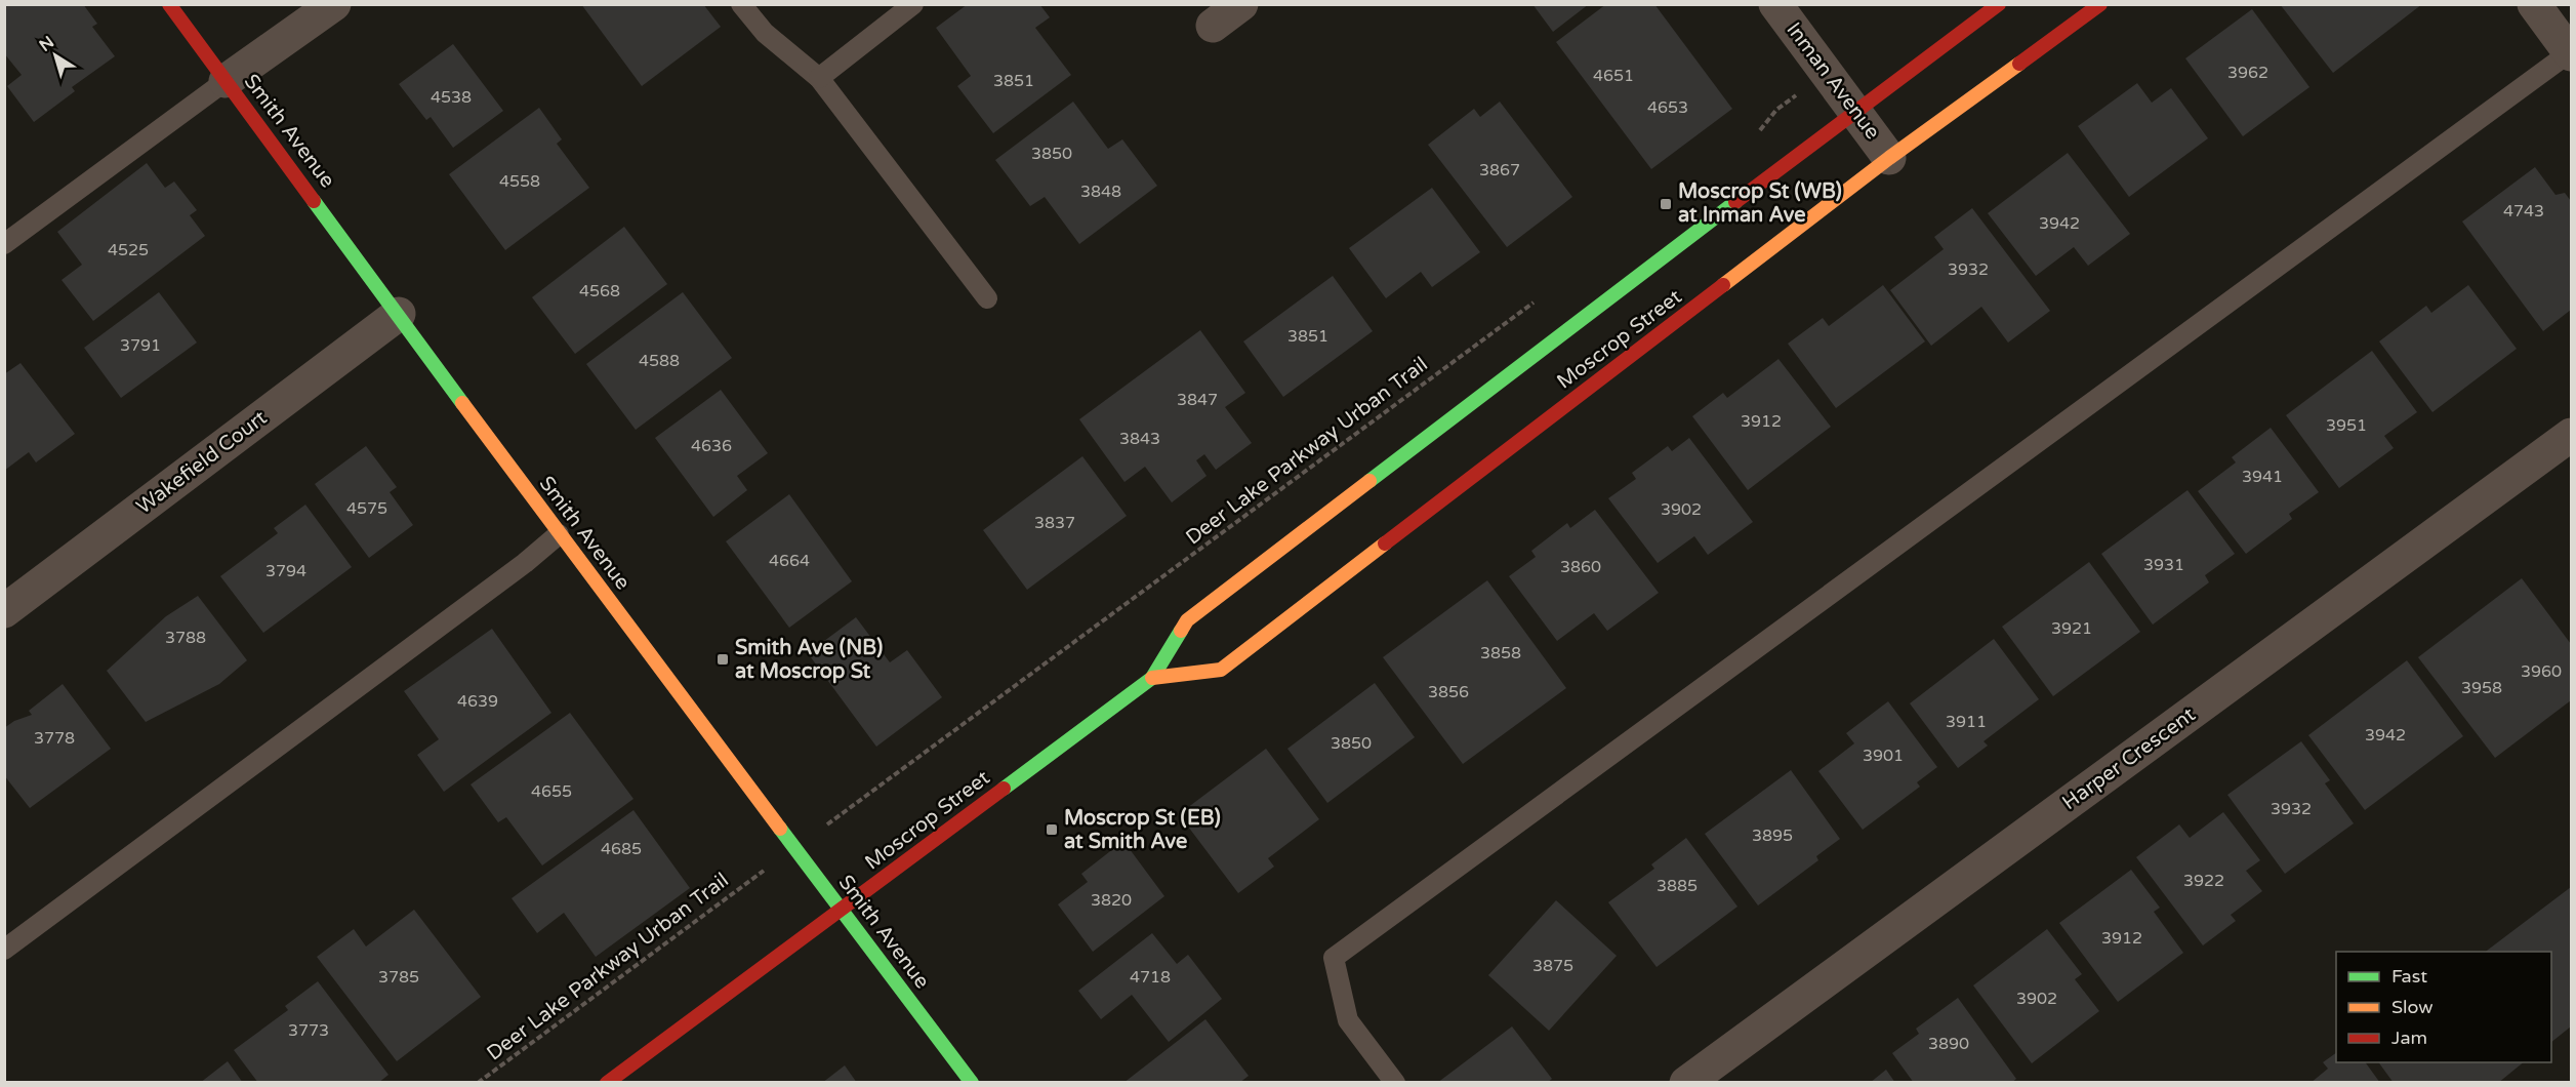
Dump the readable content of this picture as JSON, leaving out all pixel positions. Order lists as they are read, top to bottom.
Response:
{
  "streets": {
    "street": [
      "Inman Avenue",
      "Smith Avenue",
      "Moscrop Street",
      "Wakefield Court",
      "Harper Crescent"
    ],
    "path": ["Deer Lake Parkway Urban Trail"]
  },
  "crossings": [
    ["Inman Avenue", "Moscrop Street"],
    ["Smith Avenue", "Moscrop Street"],
    ["Smith Avenue", "Wakefield Court"]
  ],
  "places": {
    "transit": ["Moscrop St (WB) at Inman Ave", "Smith Ave (NB) at Moscrop St", "Moscrop St (EB) at Smith Ave"]
  },
  "house_numbers": [
    "3962",
    "4651",
    "3851",
    "4538",
    "4653",
    "3850",
    "3867",
    "4558",
    "3848",
    "4743",
    "3942",
    "4525",
    "3932",
    "4568",
    "3851",
    "3791",
    "4588",
    "3847",
    "3912",
    "3951",
    "3843",
    "4636",
    "3941",
    "4575",
    "3902",
    "3837",
    "4664",
    "3931",
    "3860",
    "3794",
    "3921",
    "3788",
    "3858",
    "3960",
    "3958",
    "3856",
    "4639",
    "3911",
    "3942",
    "3778",
    "3850",
    "3901",
    "4655",
    "3932",
    "3895",
    "4685",
    "3922",
    "3885",
    "3820",
    "3912",
    "3875",
    "3785",
    "4718",
    "3902",
    "3773",
    "3890"
  ],
  "legend": ["Fast", "Slow", "Jam"],
  "north": "top left"
}
